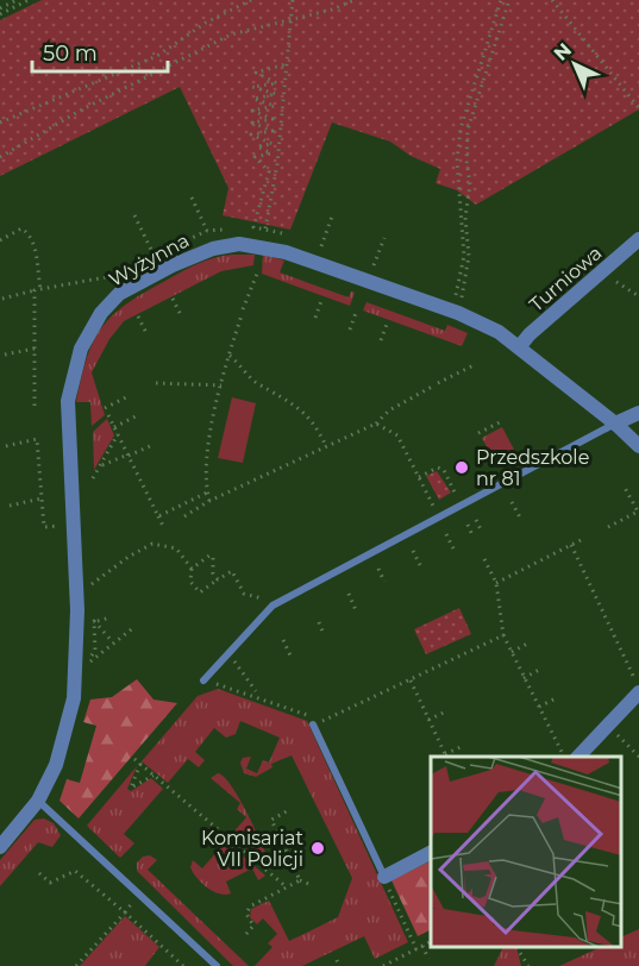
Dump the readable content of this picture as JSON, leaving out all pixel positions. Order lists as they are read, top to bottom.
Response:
{
  "streets": {
    "street": ["Wyżynna", "Turniowa"]
  },
  "crossings": [
    ["Wyżynna", "Turniowa"]
  ],
  "places": ["Przedszkole nr 81", "Komisariat VII Policji"],
  "scale_bar": "50 m",
  "north": "top left"
}
